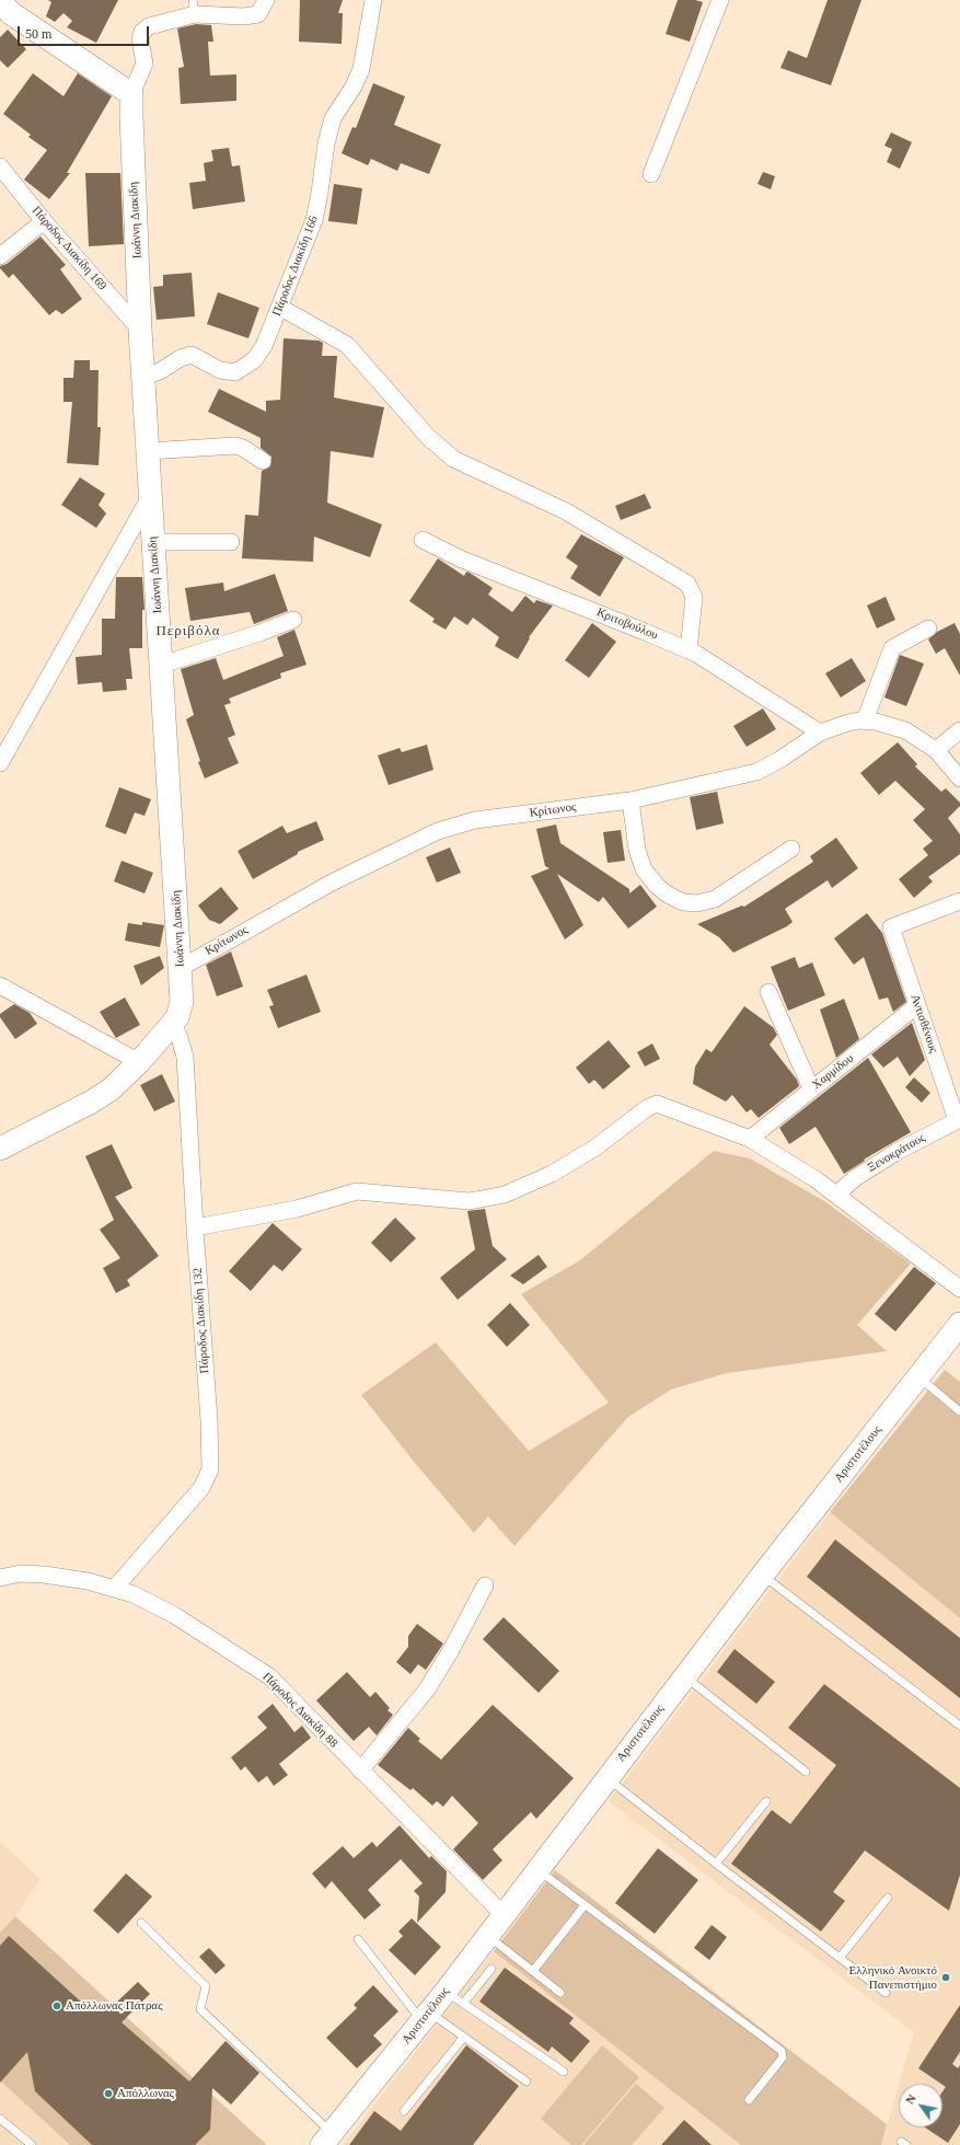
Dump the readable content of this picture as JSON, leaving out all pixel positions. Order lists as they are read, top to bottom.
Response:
{
  "streets": {
    "street": [
      "Ιωάννη Διακίδη",
      "Πάροδος Διακίδη 169",
      "Πάροδος Διακίδη 166",
      "Κριτοβούλου",
      "Κρίτωνος",
      "Αντισθένους",
      "Χαρμίδου",
      "Ξενοκράτους",
      "Πάροδος Διακίδη 132",
      "Αριστοτέλους",
      "Πάροδος Διακίδη 88"
    ]
  },
  "crossings": [
    ["Ιωάννη Διακίδη", "Πάροδος Διακίδη 169"],
    ["Ιωάννη Διακίδη", "Πάροδος Διακίδη 166"],
    ["Ιωάννη Διακίδη", "Κρίτωνος"],
    ["Ιωάννη Διακίδη", "Πάροδος Διακίδη 132"],
    ["Κριτοβούλου", "Κρίτωνος"],
    ["Αντισθένους", "Χαρμίδου"],
    ["Αντισθένους", "Ξενοκράτους"],
    ["Πάροδος Διακίδη 132", "Πάροδος Διακίδη 88"],
    ["Αριστοτέλους", "Πάροδος Διακίδη 88"]
  ],
  "districts": ["Περιβόλα"],
  "places": ["Ελληνικό Ανοικτό Πανεπιστήμιο", "Απόλλωνας Πάτρας", "Απόλλωνας"],
  "scale_bar": "50 m",
  "north": "top left"
}
